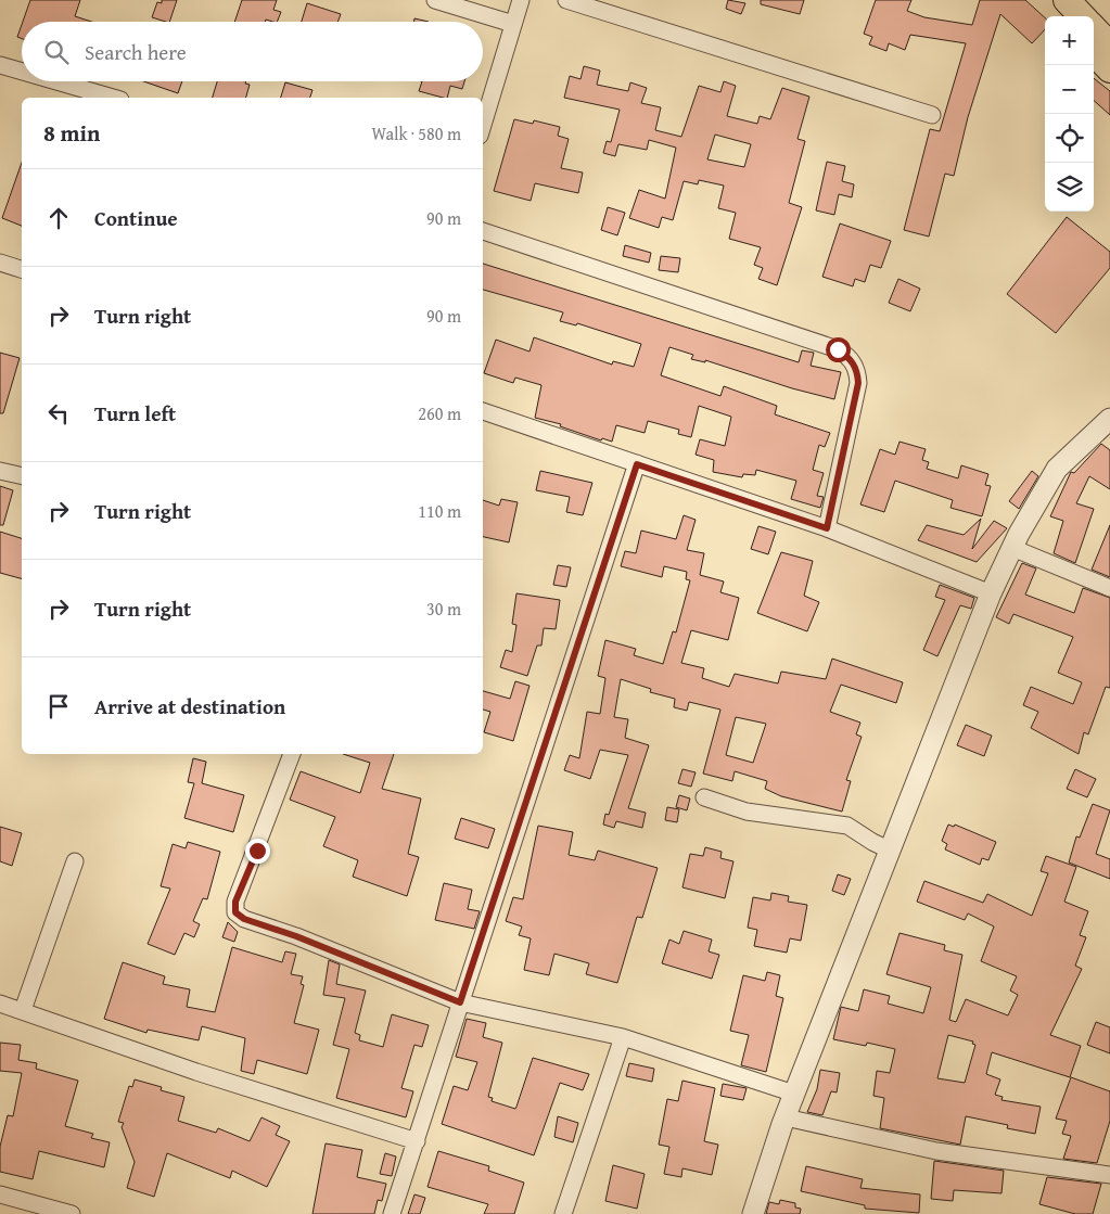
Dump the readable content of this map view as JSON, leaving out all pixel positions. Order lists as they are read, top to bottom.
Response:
{
  "page": {
    "map_buttons": ["+", "−"],
    "search": "Search here",
    "heading": ["8 min", "Walk · 580 m"],
    "list": [
      ["Continue", "90 m"],
      ["Turn right", "90 m"],
      ["Turn left", "260 m"],
      ["Turn right", "110 m"],
      ["Turn right", "30 m"],
      "Arrive at destination"
    ]
  }
}
